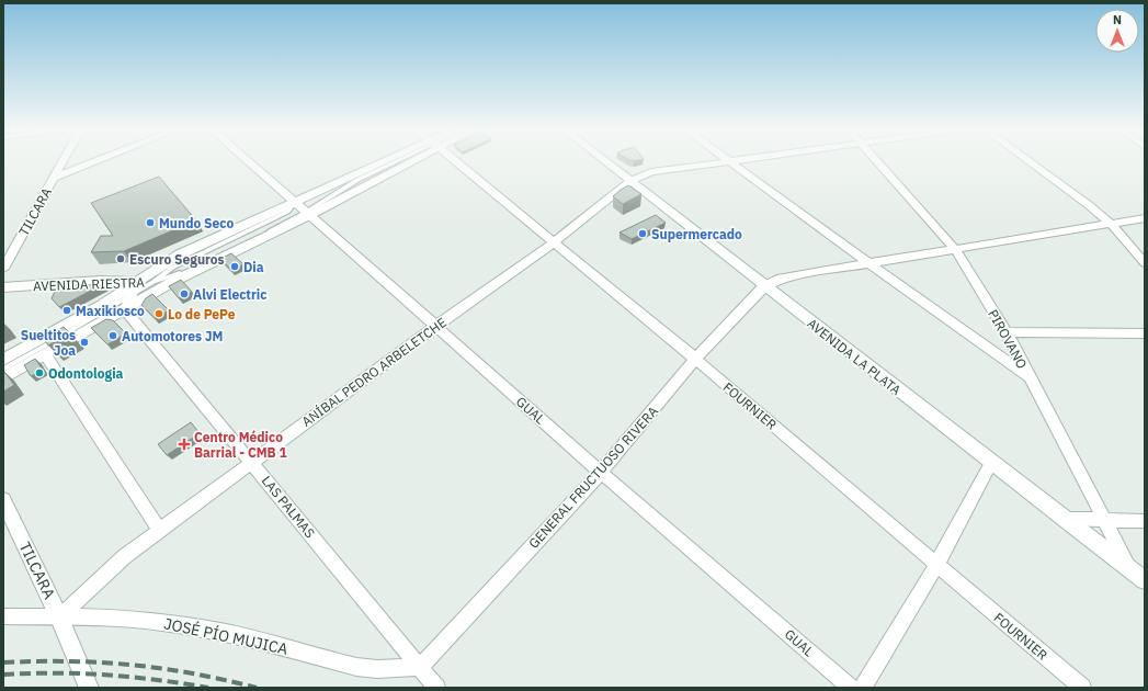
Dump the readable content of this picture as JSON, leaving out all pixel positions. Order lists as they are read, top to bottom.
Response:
{
  "streets": {
    "main road": ["TILCARA", "AVENIDA RIESTRA", "AVENIDA LA PLATA"],
    "street": [
      "PIROVANO",
      "ANÍBAL PEDRO ARBELETCHE",
      "FOURNIER",
      "GUAL",
      "GENERAL FRUCTUOSO RIVERA",
      "LAS PALMAS",
      "JOSÉ PÍO MUJICA"
    ]
  },
  "crossings": [
    ["TILCARA", "ANÍBAL PEDRO ARBELETCHE"],
    ["TILCARA", "JOSÉ PÍO MUJICA"],
    ["PIROVANO", "AVENIDA LA PLATA"],
    ["AVENIDA LA PLATA", "ANÍBAL PEDRO ARBELETCHE"],
    ["AVENIDA LA PLATA", "GENERAL FRUCTUOSO RIVERA"],
    ["ANÍBAL PEDRO ARBELETCHE", "FOURNIER"],
    ["ANÍBAL PEDRO ARBELETCHE", "GUAL"],
    ["ANÍBAL PEDRO ARBELETCHE", "LAS PALMAS"],
    ["ANÍBAL PEDRO ARBELETCHE", "JOSÉ PÍO MUJICA"],
    ["FOURNIER", "GENERAL FRUCTUOSO RIVERA"],
    ["GUAL", "GENERAL FRUCTUOSO RIVERA"],
    ["GENERAL FRUCTUOSO RIVERA", "LAS PALMAS"],
    ["GENERAL FRUCTUOSO RIVERA", "JOSÉ PÍO MUJICA"],
    ["LAS PALMAS", "JOSÉ PÍO MUJICA"]
  ],
  "places": {
    "other": [
      "Mundo Seco",
      "Supermercado",
      "Escuro Seguros",
      "Dia",
      "Alvi Electric",
      "Maxikiosco",
      "Lo de PePe",
      "Automotores JM",
      "Sueltitos Joa",
      "Odontologia"
    ],
    "health": ["Centro Médico Barrial - CMB 1"]
  },
  "north": "top"
}
